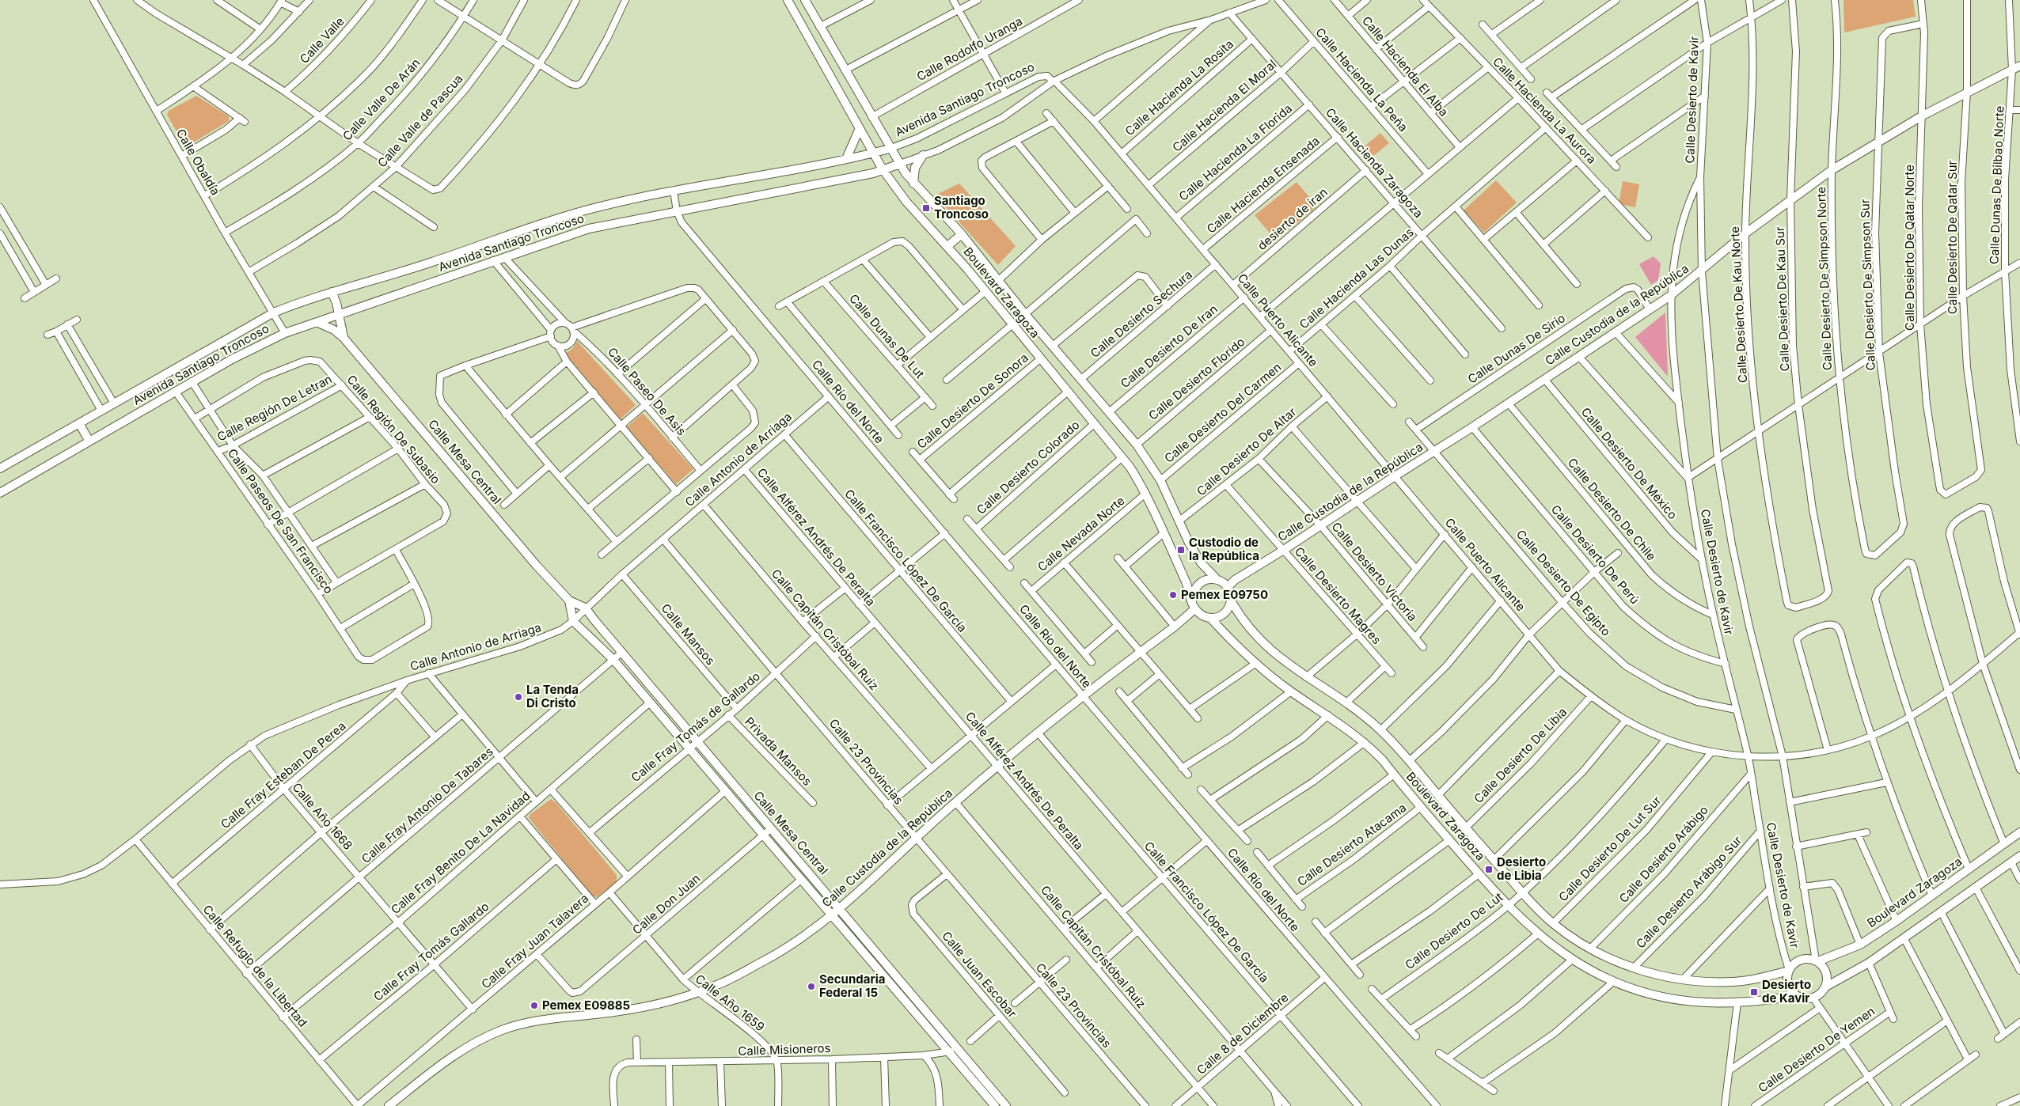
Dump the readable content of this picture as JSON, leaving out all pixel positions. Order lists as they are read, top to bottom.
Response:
{
  "streets": {
    "main road": [
      "Avenida Santiago Troncoso",
      "Boulevard Zaragoza",
      "Calle Custodia de la República",
      "Calle Mesa Central"
    ],
    "street": [
      "Calle Valle",
      "Calle Rodolfo Uranga",
      "Calle Hacienda El Alba",
      "Calle Hacienda La Peña",
      "Calle Hacienda La Rosita",
      "Calle Valle De Arán",
      "Calle Desierto de Kavir",
      "Calle Hacienda El Moral",
      "Calle Hacienda La Aurora",
      "Calle Valle de Pascua",
      "Calle Hacienda La Florida",
      "Calle Obaldía",
      "Calle Hacienda Zaragoza",
      "Calle Hacienda Ensenada",
      "Calle Dunas De Bilbao Norte",
      "desierto de iran",
      "Calle Desierto De Qatar Sur",
      "Calle Desierto De Qatar Norte",
      "Calle Hacienda Las Dunas",
      "Calle Desierto De Simpson Norte",
      "Calle Desierto De Simpson Sur",
      "Calle Desierto De Kau Sur",
      "Calle Desierto De Kau Norte",
      "Calle Desierto Sechura",
      "Calle Puerto Alicante",
      "Calle Dunas De Lut",
      "Calle Desierto De Iran",
      "Calle Dunas De Sirio",
      "Calle Desierto Florido",
      "Calle Paseo De Asis",
      "Calle Desierto De Sonora",
      "Calle Río del Norte",
      "Calle Región De Letran",
      "Calle Desierto Del Carmen",
      "Calle Región De Subasio",
      "Calle Desierto De Altar",
      "Calle Antonio de Arriaga",
      "Calle Desierto De México",
      "Calle Desierto Colorado",
      "Calle Desierto De Chile",
      "Calle Paseos De San Francisco",
      "Calle Nevada Norte",
      "Calle Alférez Andrés De Peralta",
      "Calle Desierto De Perú",
      "Calle Francisco López De García",
      "Calle Desierto Victoria",
      "Calle Desierto De Egipto",
      "Calle Desierto Magres",
      "Calle Capitán Cristóbal Ruíz",
      "Calle Mansos",
      "Calle Fray Tomás de Gallardo",
      "Privada Mansos",
      "Calle Desierto De Libia",
      "Calle 23 Provincias",
      "Calle Fray Esteban De Perea",
      "Calle Fray Antonio De Tabares",
      "Calle Año 1668",
      "Calle Desierto Atacama",
      "Calle Desierto De Lut Sur",
      "Calle Fray Benito De La Navidad",
      "Calle Desierto Arábigo",
      "Calle Desierto Arábigo Sur",
      "Calle Don Juan",
      "Calle Desierto De Lut",
      "Calle Fray Juan Talavera",
      "Calle Fray Tomás Gallardo",
      "Calle Refugio de la Libertad",
      "Calle Juan Escobar",
      "Calle Año 1659",
      "Calle 8 de Diciembre",
      "Calle Misioneros",
      "Calle Desierto De Yemen"
    ]
  },
  "crossings": [
    ["Calle Rodolfo Uranga", "Boulevard Zaragoza"],
    ["Calle Hacienda La Peña", "Calle Hacienda El Moral"],
    ["Calle Hacienda La Rosita", "Calle Hacienda Zaragoza"],
    ["Calle Hacienda La Rosita", "Calle Puerto Alicante"],
    ["Calle Valle De Arán", "Calle Obaldía"],
    ["Avenida Santiago Troncoso", "Calle Obaldía"],
    ["Avenida Santiago Troncoso", "Calle Hacienda Zaragoza"],
    ["Avenida Santiago Troncoso", "Boulevard Zaragoza"],
    ["Avenida Santiago Troncoso", "Calle Puerto Alicante"],
    ["Avenida Santiago Troncoso", "Calle Río del Norte"],
    ["Avenida Santiago Troncoso", "Calle Paseos De San Francisco"],
    ["Calle Desierto de Kavir", "Boulevard Zaragoza"],
    ["Calle Desierto de Kavir", "Calle Custodia de la República"],
    ["Calle Desierto de Kavir", "Calle Puerto Alicante"],
    ["Calle Desierto de Kavir", "Calle Desierto De México"],
    ["Calle Desierto de Kavir", "Calle Desierto De Chile"],
    ["Calle Desierto de Kavir", "Calle Desierto De Perú"],
    ["Calle Desierto de Kavir", "Calle Desierto De Egipto"],
    ["Calle Desierto de Kavir", "Calle Desierto Arábigo"],
    ["Calle Desierto de Kavir", "Calle Desierto Arábigo Sur"],
    ["Calle Hacienda El Moral", "Calle Hacienda Zaragoza"],
    ["Calle Hacienda El Moral", "Calle Puerto Alicante"],
    ["Calle Hacienda La Aurora", "Calle Hacienda Las Dunas"],
    ["Calle Valle de Pascua", "Calle Obaldía"],
    ["Calle Hacienda La Florida", "Calle Hacienda Zaragoza"],
    ["Calle Hacienda La Florida", "Calle Puerto Alicante"],
    ["Calle Hacienda Zaragoza", "Calle Hacienda Ensenada"],
    ["Calle Hacienda Zaragoza", "desierto de iran"],
    ["Calle Hacienda Zaragoza", "Calle Hacienda Las Dunas"],
    ["Calle Hacienda Ensenada", "Calle Puerto Alicante"],
    ["Calle Dunas De Bilbao Norte", "Calle Custodia de la República"],
    ["desierto de iran", "Calle Puerto Alicante"],
    ["Calle Desierto De Qatar Sur", "Calle Desierto De Qatar Norte"],
    ["Calle Desierto De Qatar Sur", "Calle Custodia de la República"],
    ["Calle Desierto De Qatar Norte", "Calle Desierto De Simpson Sur"],
    ["Calle Desierto De Qatar Norte", "Calle Custodia de la República"],
    ["Calle Hacienda Las Dunas", "Calle Puerto Alicante"],
    ["Calle Desierto De Simpson Norte", "Calle Desierto De Simpson Sur"],
    ["Calle Desierto De Simpson Norte", "Calle Custodia de la República"],
    ["Calle Desierto De Simpson Sur", "Calle Custodia de la República"],
    ["Boulevard Zaragoza", "Calle Desierto Sechura"],
    ["Boulevard Zaragoza", "Calle Custodia de la República"],
    ["Boulevard Zaragoza", "Calle Desierto De Iran"],
    ["Boulevard Zaragoza", "Calle Desierto Florido"],
    ["Boulevard Zaragoza", "Calle Desierto De Sonora"],
    ["Boulevard Zaragoza", "Calle Desierto Del Carmen"],
    ["Boulevard Zaragoza", "Calle Desierto De Altar"],
    ["Boulevard Zaragoza", "Calle Desierto Colorado"],
    ["Boulevard Zaragoza", "Calle Nevada Norte"],
    ["Boulevard Zaragoza", "Calle Desierto De Libia"],
    ["Boulevard Zaragoza", "Calle Desierto Atacama"],
    ["Boulevard Zaragoza", "Calle Desierto De Lut Sur"],
    ["Boulevard Zaragoza", "Calle Desierto Arábigo"],
    ["Boulevard Zaragoza", "Calle Desierto Arábigo Sur"],
    ["Boulevard Zaragoza", "Calle Desierto De Lut"],
    ["Calle Desierto De Kau Sur", "Calle Desierto De Kau Norte"],
    ["Calle Desierto De Kau Sur", "Calle Custodia de la República"],
    ["Calle Desierto De Kau Norte", "Calle Custodia de la República"],
    ["Calle Desierto Sechura", "Calle Puerto Alicante"],
    ["Calle Custodia de la República", "Calle Puerto Alicante"],
    ["Calle Custodia de la República", "Calle Dunas De Sirio"],
    ["Calle Custodia de la República", "Calle Río del Norte"],
    ["Calle Custodia de la República", "Calle Mesa Central"],
    ["Calle Custodia de la República", "Calle Desierto De México"],
    ["Calle Custodia de la República", "Calle Desierto De Chile"],
    ["Calle Custodia de la República", "Calle Alférez Andrés De Peralta"],
    ["Calle Custodia de la República", "Calle Desierto De Perú"],
    ["Calle Custodia de la República", "Calle Francisco López De García"],
    ["Calle Custodia de la República", "Calle Desierto Victoria"],
    ["Calle Custodia de la República", "Calle Desierto De Egipto"],
    ["Calle Custodia de la República", "Calle Desierto Magres"],
    ["Calle Custodia de la República", "Calle Capitán Cristóbal Ruíz"],
    ["Calle Custodia de la República", "Calle 23 Provincias"],
    ["Calle Custodia de la República", "Calle Año 1659"],
    ["Calle Puerto Alicante", "Calle Desierto De Iran"],
    ["Calle Puerto Alicante", "Calle Desierto Florido"],
    ["Calle Puerto Alicante", "Calle Desierto Del Carmen"],
    ["Calle Puerto Alicante", "Calle Desierto De Altar"],
    ["Calle Puerto Alicante", "Calle Desierto De Libia"],
    ["Calle Puerto Alicante", "Calle Desierto De Lut Sur"],
    ["Calle Puerto Alicante", "Calle Desierto De Lut"],
    ["Calle Dunas De Sirio", "Calle Desierto De Egipto"],
    ["Calle Río del Norte", "Calle Antonio de Arriaga"],
    ["Calle Río del Norte", "Calle 8 de Diciembre"],
    ["Calle Región De Letran", "Calle Región De Subasio"],
    ["Calle Región De Letran", "Calle Paseos De San Francisco"],
    ["Calle Desierto De Altar", "Calle Desierto Victoria"],
    ["Calle Desierto De Altar", "Calle Desierto Magres"],
    ["Calle Antonio de Arriaga", "Calle Mesa Central"],
    ["Calle Antonio de Arriaga", "Calle Alférez Andrés De Peralta"],
    ["Calle Antonio de Arriaga", "Calle Francisco López De García"],
    ["Calle Antonio de Arriaga", "Calle Capitán Cristóbal Ruíz"],
    ["Calle Antonio de Arriaga", "Calle Mansos"],
    ["Calle Antonio de Arriaga", "Calle 23 Provincias"],
    ["Calle Antonio de Arriaga", "Calle Fray Esteban De Perea"],
    ["Calle Antonio de Arriaga", "Calle Año 1668"],
    ["Calle Antonio de Arriaga", "Calle Refugio de la Libertad"],
    ["Calle Mesa Central", "Calle Fray Tomás de Gallardo"],
    ["Calle Mesa Central", "Calle Fray Antonio De Tabares"],
    ["Calle Mesa Central", "Calle Fray Benito De La Navidad"],
    ["Calle Mesa Central", "Calle Don Juan"],
    ["Calle Mesa Central", "Calle Fray Juan Talavera"],
    ["Calle Mesa Central", "Calle Misioneros"],
    ["Calle Alférez Andrés De Peralta", "Calle 8 de Diciembre"],
    ["Calle Francisco López De García", "Calle 8 de Diciembre"],
    ["Calle Capitán Cristóbal Ruíz", "Calle Fray Tomás de Gallardo"],
    ["Calle Capitán Cristóbal Ruíz", "Calle 8 de Diciembre"],
    ["Calle Mansos", "Calle Fray Tomás de Gallardo"],
    ["Calle Fray Tomás de Gallardo", "Privada Mansos"],
    ["Calle Fray Tomás de Gallardo", "Calle 23 Provincias"],
    ["Calle 23 Provincias", "Calle Juan Escobar"],
    ["Calle Fray Esteban De Perea", "Calle Año 1668"],
    ["Calle Fray Esteban De Perea", "Calle Refugio de la Libertad"],
    ["Calle Fray Antonio De Tabares", "Calle Año 1668"],
    ["Calle Fray Antonio De Tabares", "Calle Refugio de la Libertad"],
    ["Calle Año 1668", "Calle Fray Benito De La Navidad"],
    ["Calle Año 1668", "Calle Fray Juan Talavera"],
    ["Calle Año 1668", "Calle Fray Tomás Gallardo"],
    ["Calle Fray Benito De La Navidad", "Calle Refugio de la Libertad"],
    ["Calle Don Juan", "Calle Fray Juan Talavera"],
    ["Calle Don Juan", "Calle Año 1659"],
    ["Calle Fray Juan Talavera", "Calle Refugio de la Libertad"],
    ["Calle Fray Juan Talavera", "Calle Año 1659"],
    ["Calle Fray Tomás Gallardo", "Calle Refugio de la Libertad"],
    ["Calle Año 1659", "Calle Misioneros"]
  ],
  "places": {
    "transit": [
      "Santiago Troncoso",
      "Custodio de la República",
      "Desierto de Libia",
      "Desierto de Kavir"
    ],
    "other": [
      "Pemex E09750",
      "La Tenda Di Cristo",
      "Secundaria Federal 15",
      "Pemex E09885"
    ]
  }
}
